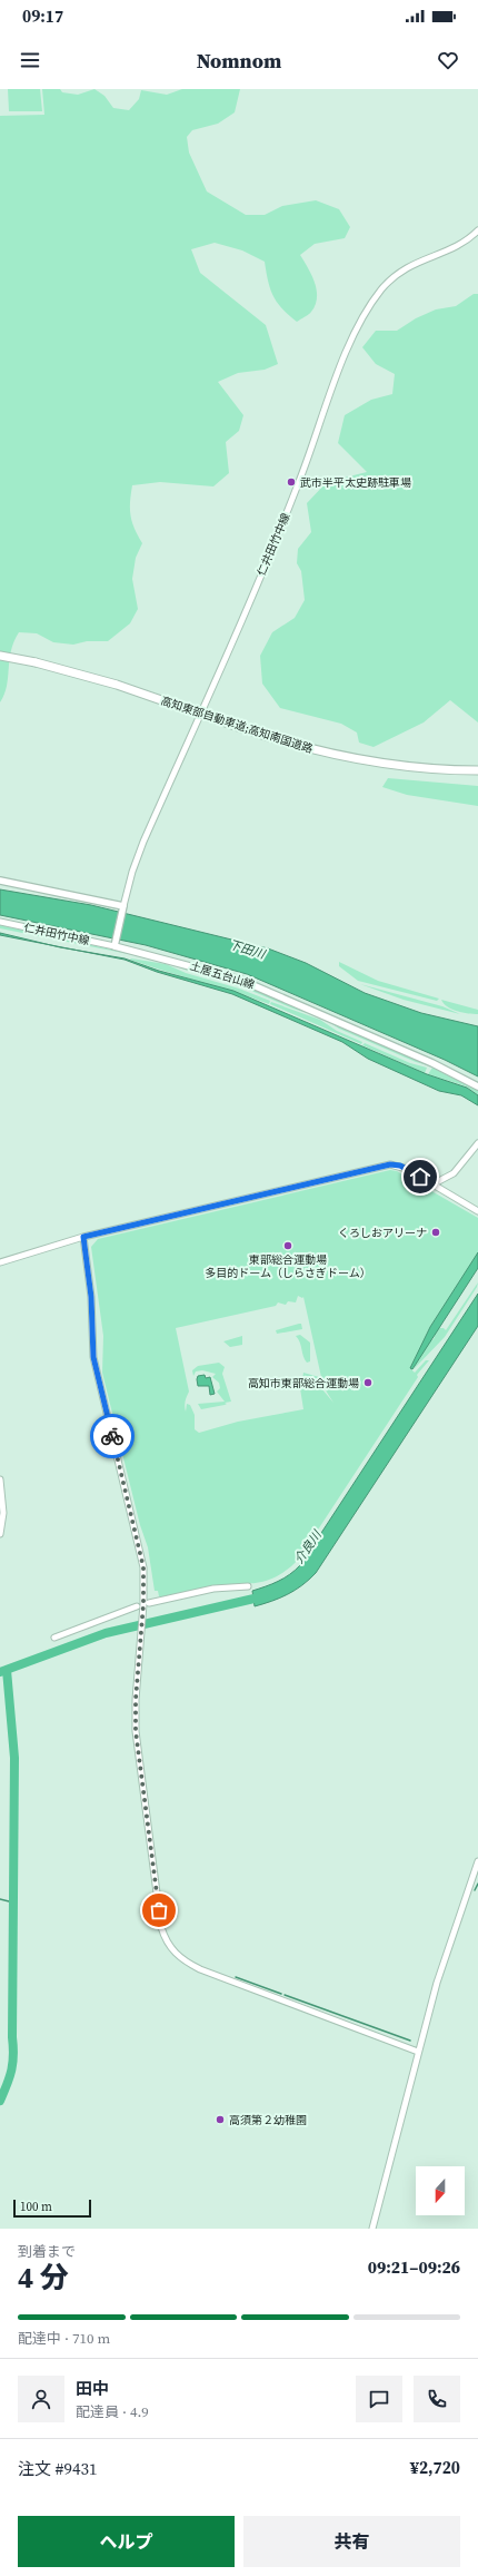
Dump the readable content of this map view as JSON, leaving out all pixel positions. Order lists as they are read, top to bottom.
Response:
{
  "streets": {
    "highway": ["高知東部自動車道;高知南国道路"],
    "main road": ["土居五台山線"],
    "street": ["仁井田竹中線"]
  },
  "crossings": [
    ["仁井田竹中線", "土居五台山線"]
  ],
  "water": ["下田川", "介良川"],
  "places": [
    "武市半平太史跡駐車場",
    "くろしおアリーナ",
    "東部総合運動場 多目的ドーム（しらさぎドーム）",
    "高知市東部総合運動場",
    "高須第２幼稚園"
  ],
  "scale_bar": "100 m",
  "north": "bottom",
  "page": {
    "status": "09:17",
    "header": "Nomnom",
    "scale": "100 m",
    "heading": ["4 分", "到着まで", "09:21–09:26"],
    "panel": [
      "田中",
      "配達員 · 4.9",
      "注文 #9431",
      "¥2,720"
    ],
    "bar": "配達中 · 710 m",
    "buttons": ["ヘルプ", "共有"]
  }
}
